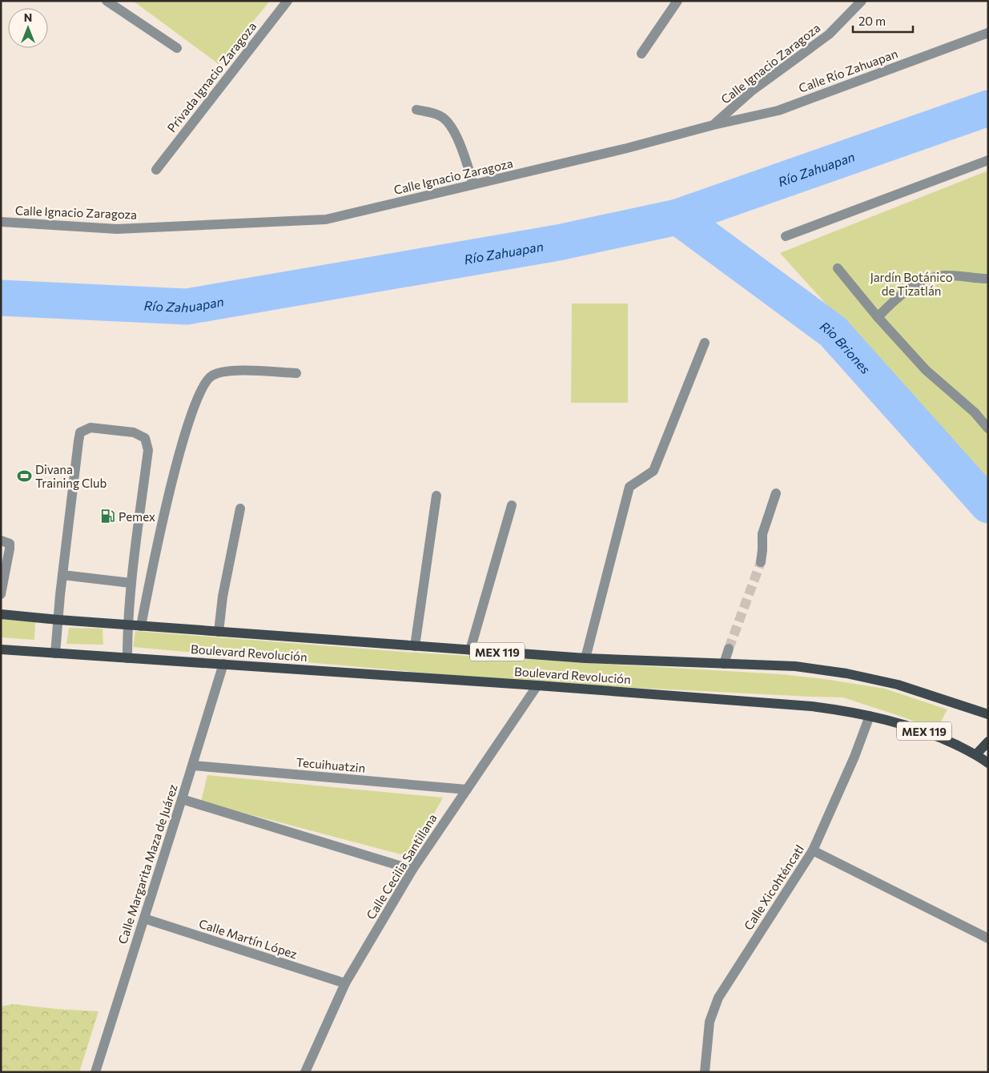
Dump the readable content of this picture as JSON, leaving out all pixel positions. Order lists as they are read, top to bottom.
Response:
{
  "streets": {
    "main road": ["MEX 119", "Boulevard Revolución"],
    "street": [
      "Calle Ignacio Zaragoza",
      "Calle Río Zahuapan",
      "Privada Ignacio Zaragoza",
      "Tecuihuatzin",
      "Calle Margarita Maza de Juárez",
      "Calle Cecilia Santillana",
      "Calle Xicohténcatl",
      "Calle Martín López"
    ]
  },
  "crossings": [
    ["Calle Ignacio Zaragoza", "Calle Río Zahuapan"],
    ["Boulevard Revolución", "Calle Margarita Maza de Juárez"],
    ["Boulevard Revolución", "Calle Cecilia Santillana"],
    ["Boulevard Revolución", "Calle Xicohténcatl"],
    ["Tecuihuatzin", "Calle Margarita Maza de Juárez"],
    ["Tecuihuatzin", "Calle Cecilia Santillana"],
    ["Calle Margarita Maza de Juárez", "Calle Martín López"],
    ["Calle Cecilia Santillana", "Calle Martín López"]
  ],
  "water": ["Río Zahuapan", "Rio Briones"],
  "parks": ["Jardín Botánico de Tizatlán"],
  "places": {
    "sports": ["Divana Training Club"],
    "fuel station": ["Pemex"]
  },
  "scale_bar": "20 m",
  "north": "top"
}
